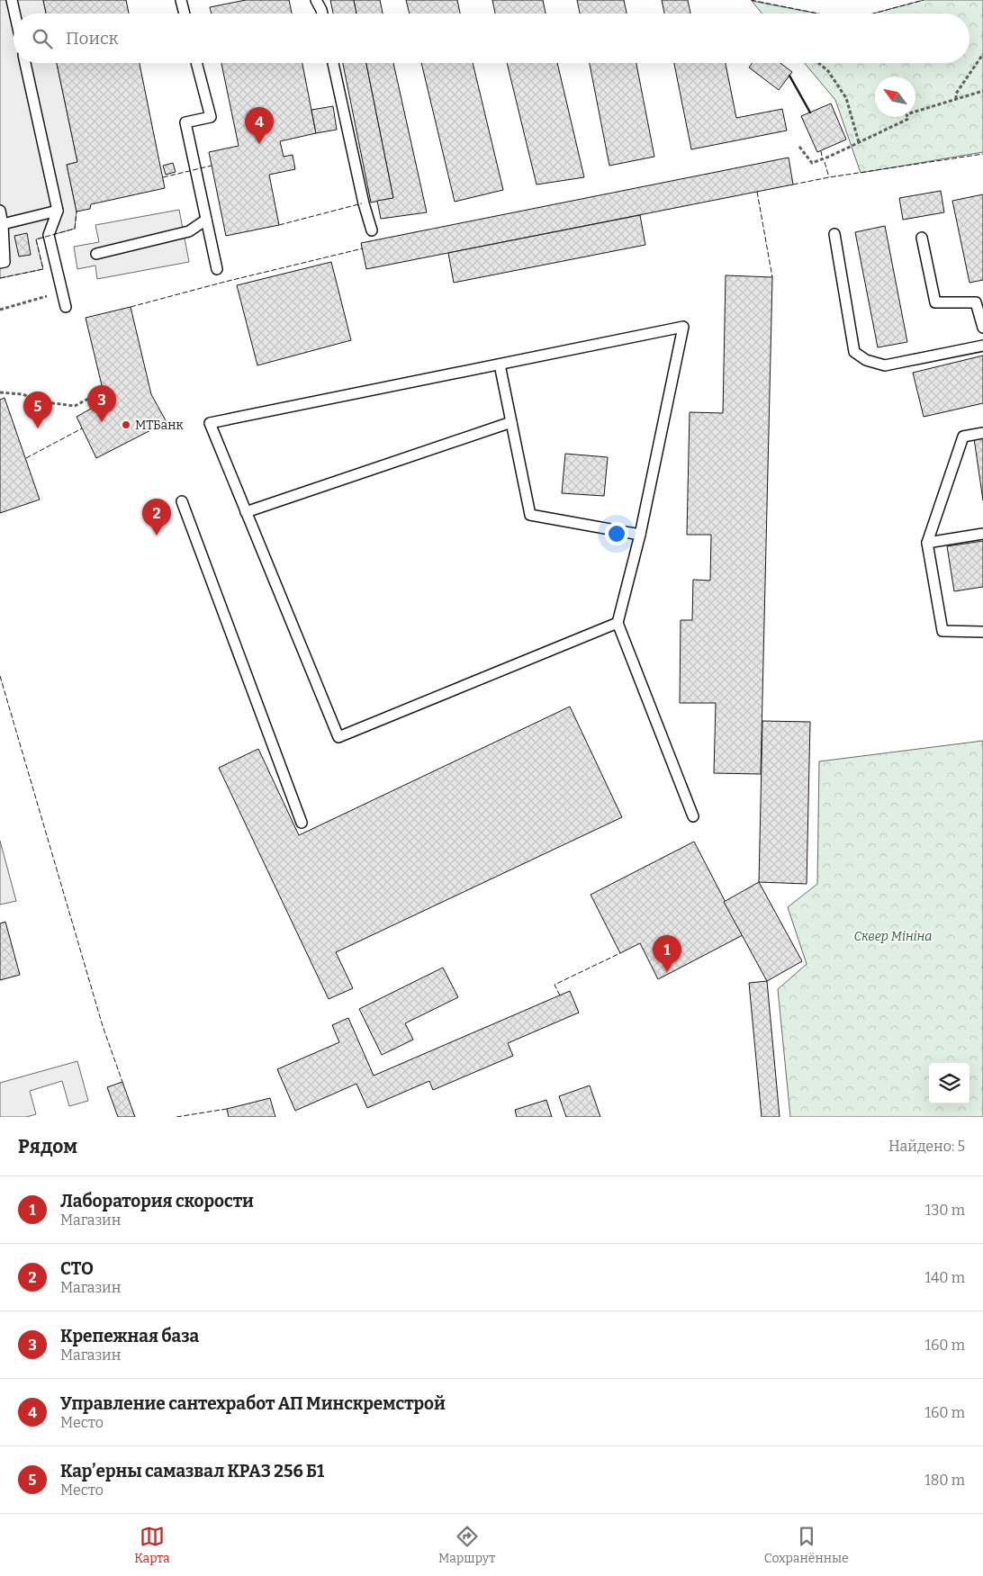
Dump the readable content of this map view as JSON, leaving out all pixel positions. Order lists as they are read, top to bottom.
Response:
{
  "parks": ["Сквер Мініна"],
  "places": ["МТБанк"],
  "north": "top left",
  "page": {
    "search": "Поиск",
    "pins": [
      "4",
      "3",
      "5",
      "2",
      "1"
    ],
    "heading": ["Рядом", "Найдено: 5"],
    "list": [
      {
        "mark": "1",
        "name": "Лаборатория скорости",
        "note": "Магазин",
        "value": "130 m"
      },
      {
        "mark": "2",
        "name": "СТО",
        "note": "Магазин",
        "value": "140 m"
      },
      {
        "mark": "3",
        "name": "Крепежная база",
        "note": "Магазин",
        "value": "160 m"
      },
      {
        "mark": "4",
        "name": "Управление сантехработ АП Минскремстрой",
        "note": "Место",
        "value": "160 m"
      },
      {
        "mark": "5",
        "name": "Карʼерны самазвал КРАЗ 256 Б1",
        "note": "Место",
        "value": "180 m"
      }
    ],
    "nav": ["Карта", "Маршрут", "Сохранённые"]
  }
}
